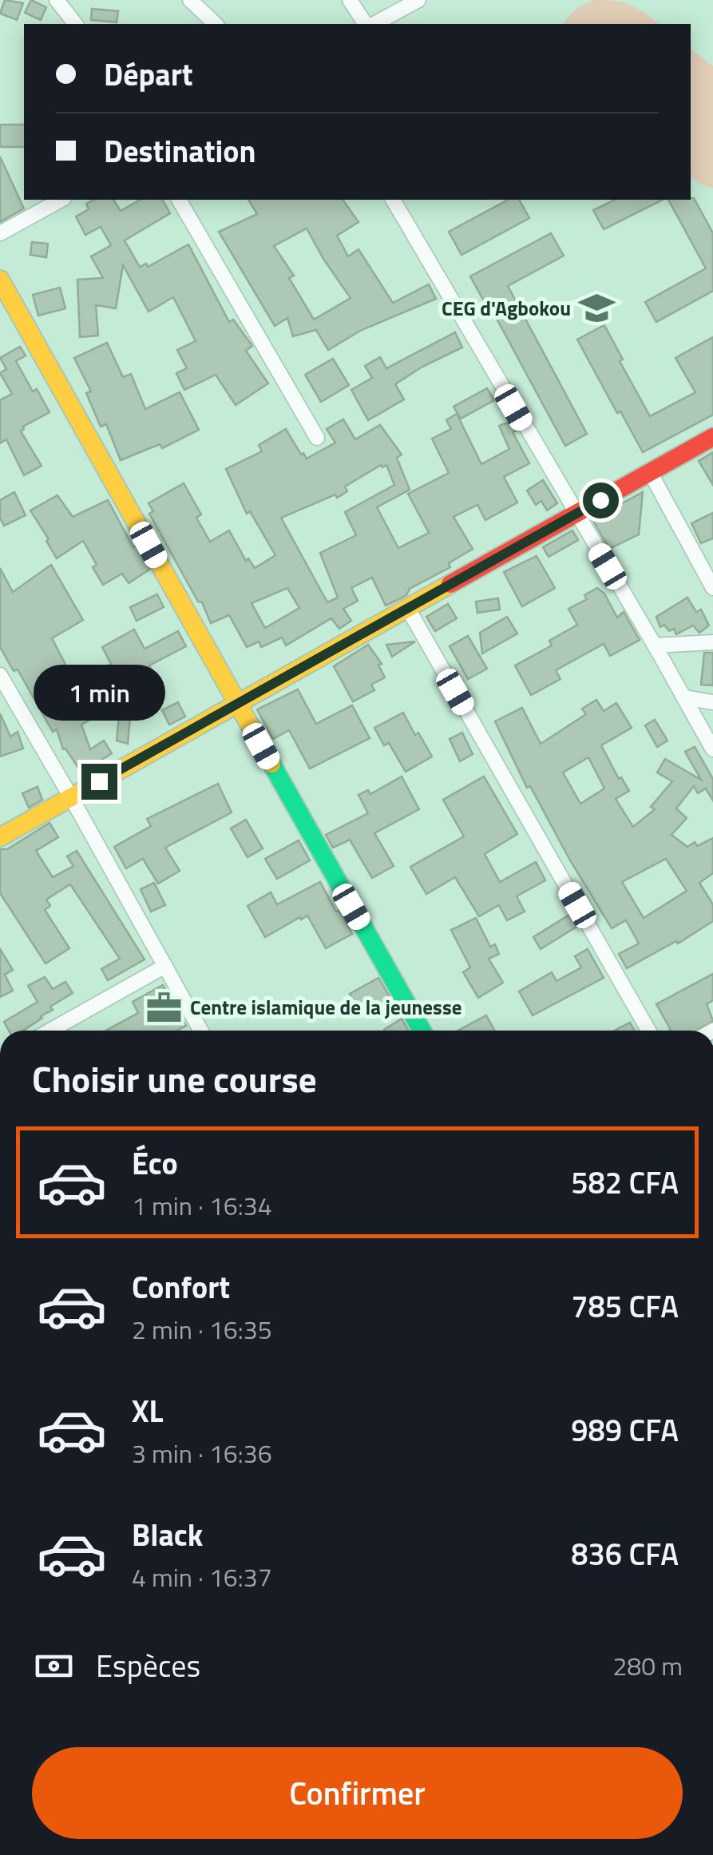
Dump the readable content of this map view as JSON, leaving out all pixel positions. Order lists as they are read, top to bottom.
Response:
{
  "places": {
    "school or university": ["CEG d'Agbokou"],
    "office": ["Centre islamique de la jeunesse"]
  },
  "page": {
    "banner": ["Départ", "Destination"],
    "bubble": "1 min",
    "heading": "Choisir une course",
    "list": [
      {
        "name": "Éco",
        "note": "1 min · 16:34",
        "value": "582 CFA"
      },
      {
        "name": "Confort",
        "note": "2 min · 16:35",
        "value": "785 CFA"
      },
      {
        "name": "XL",
        "note": "3 min · 16:36",
        "value": "989 CFA"
      },
      {
        "name": "Black",
        "note": "4 min · 16:37",
        "value": "836 CFA"
      }
    ],
    "pay": ["Espèces", "280 m"],
    "buttons": "Confirmer"
  }
}
